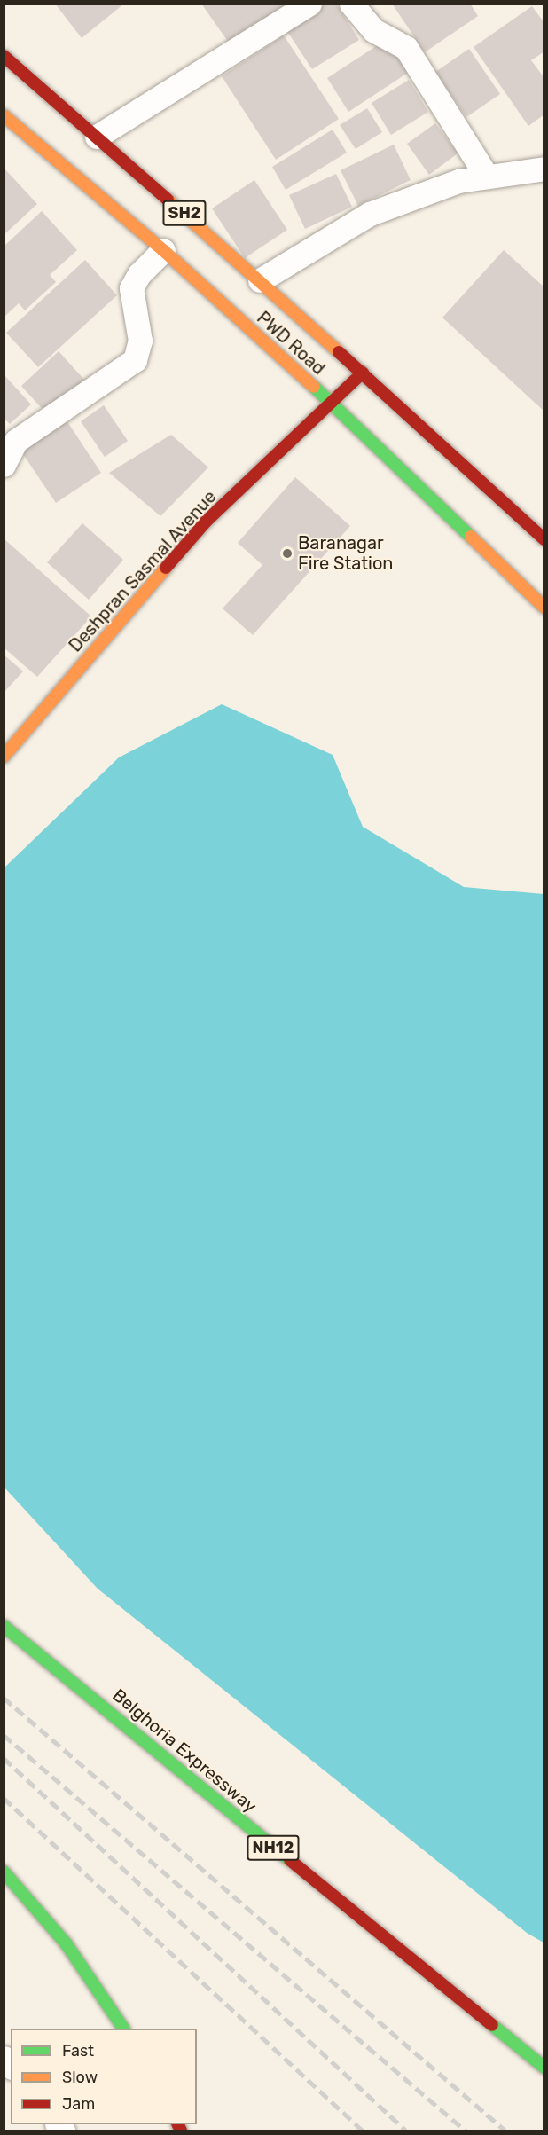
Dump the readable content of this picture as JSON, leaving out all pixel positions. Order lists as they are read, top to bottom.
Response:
{
  "streets": {
    "main road": [
      "SH2",
      "PWD Road",
      "Deshpran Sasmal Avenue",
      "Belghoria Expressway",
      "NH12"
    ]
  },
  "crossings": [
    ["PWD Road", "Deshpran Sasmal Avenue"]
  ],
  "places": ["Baranagar Fire Station"],
  "legend": ["Fast", "Slow", "Jam"]
}
